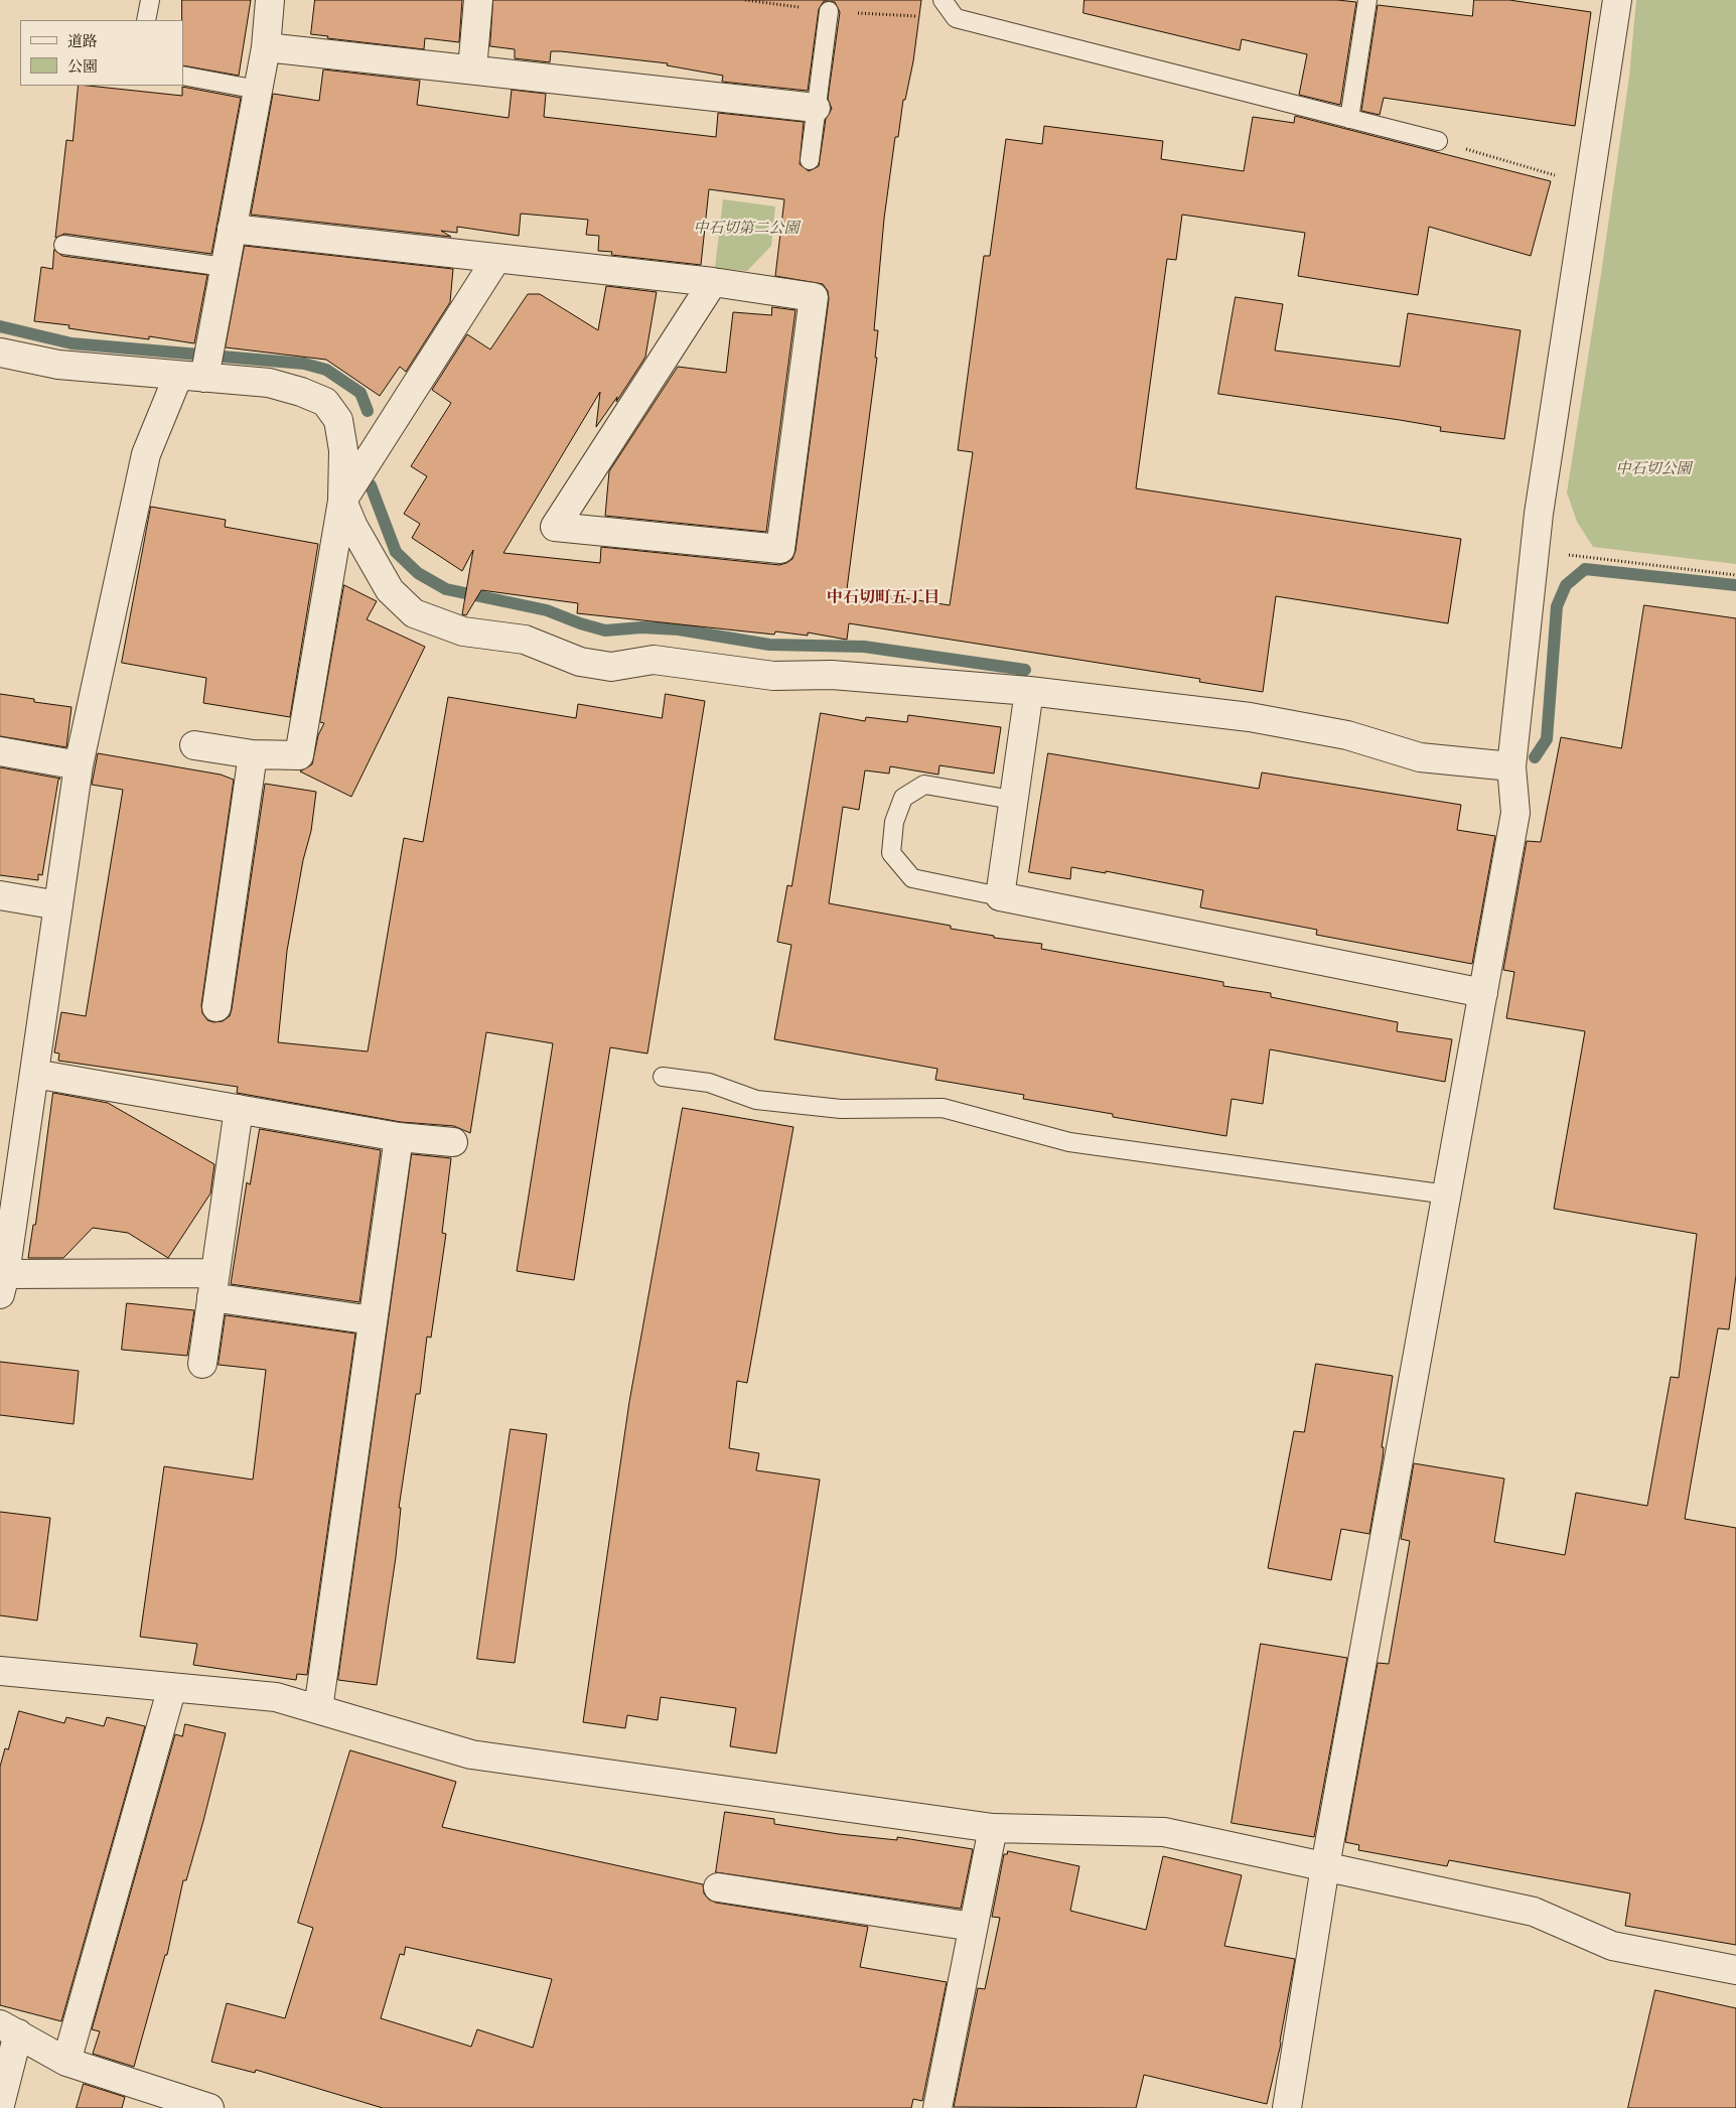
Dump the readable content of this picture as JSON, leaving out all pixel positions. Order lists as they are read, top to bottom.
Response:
{
  "districts": ["中石切町五丁目"],
  "parks": ["中石切第二公園", "中石切公園"],
  "legend": ["道路", "公園"]
}
